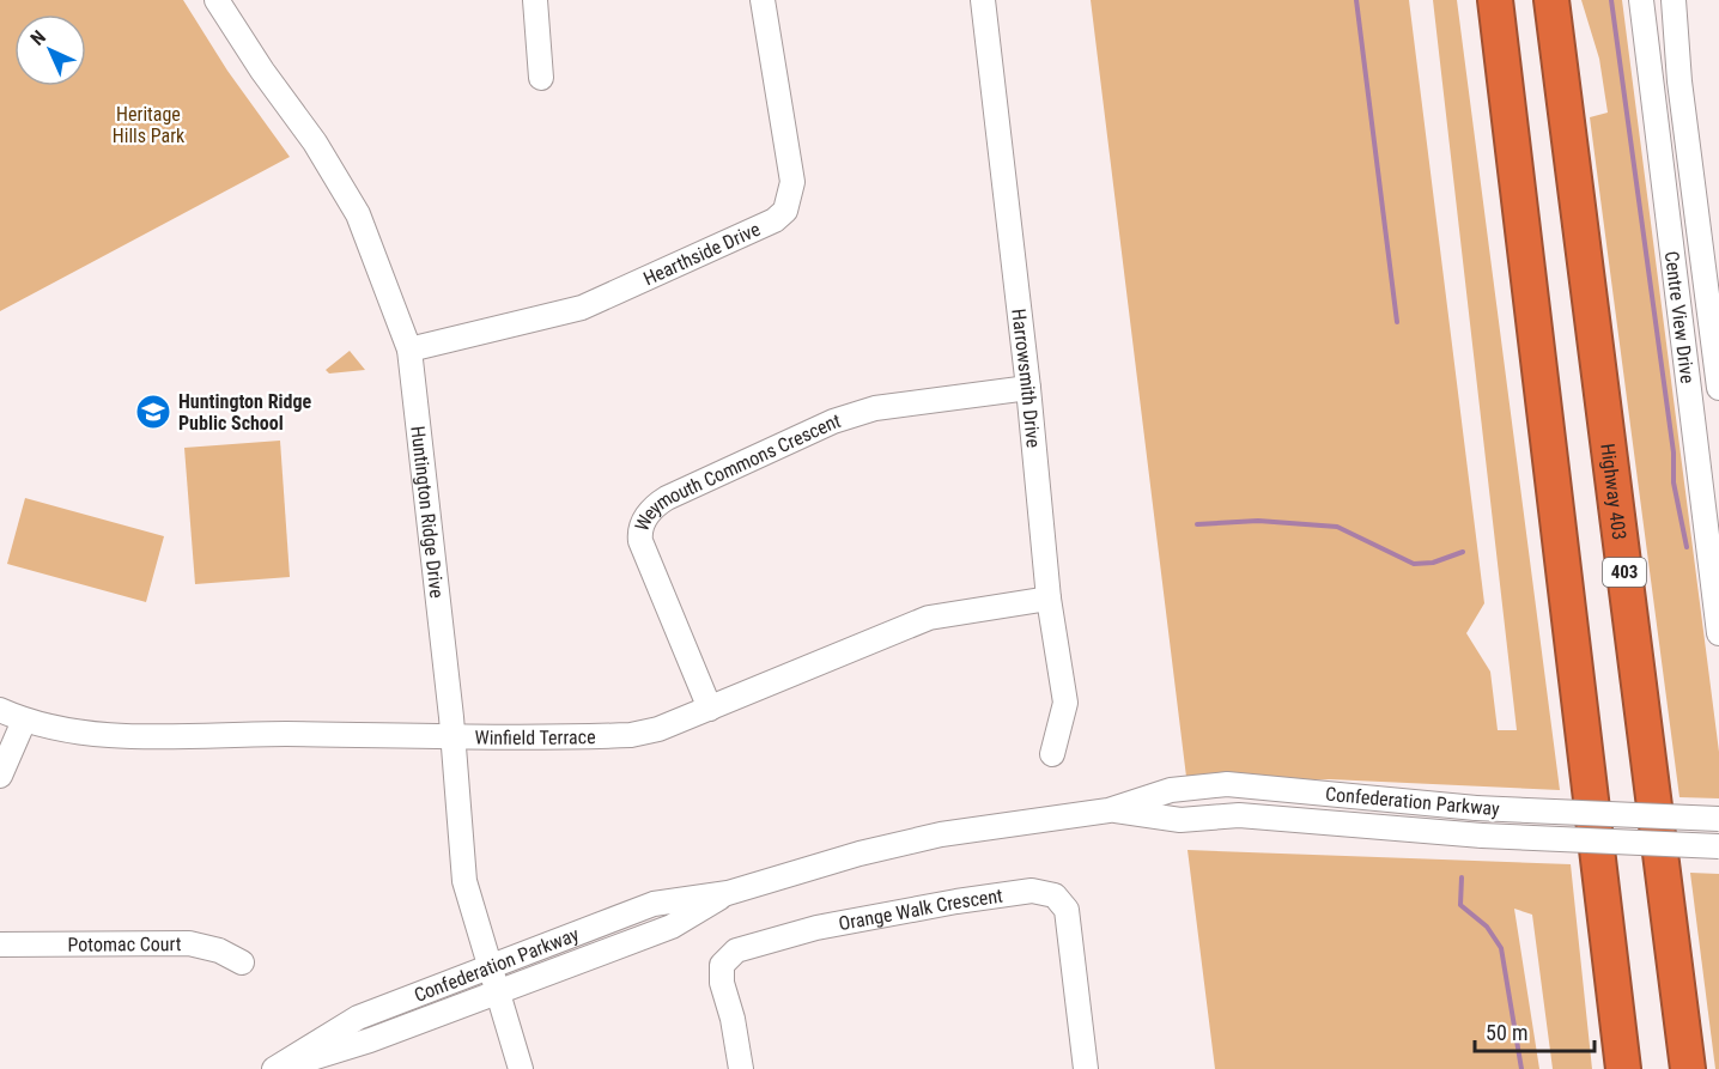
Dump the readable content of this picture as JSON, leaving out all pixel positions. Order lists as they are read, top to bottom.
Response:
{
  "streets": {
    "highway": ["Highway 403", "403"],
    "street": [
      "Hearthside Drive",
      "Centre View Drive",
      "Harrowsmith Drive",
      "Weymouth Commons Crescent",
      "Huntington Ridge Drive",
      "Winfield Terrace",
      "Confederation Parkway",
      "Orange Walk Crescent",
      "Potomac Court"
    ]
  },
  "crossings": [
    ["Hearthside Drive", "Huntington Ridge Drive"],
    ["Harrowsmith Drive", "Weymouth Commons Crescent"],
    ["Harrowsmith Drive", "Winfield Terrace"],
    ["Weymouth Commons Crescent", "Winfield Terrace"],
    ["Huntington Ridge Drive", "Winfield Terrace"],
    ["Huntington Ridge Drive", "Confederation Parkway"]
  ],
  "parks": ["Heritage Hills Park"],
  "places": {
    "school or university": ["Huntington Ridge Public School"]
  },
  "scale_bar": "50 m",
  "north": "top left"
}
